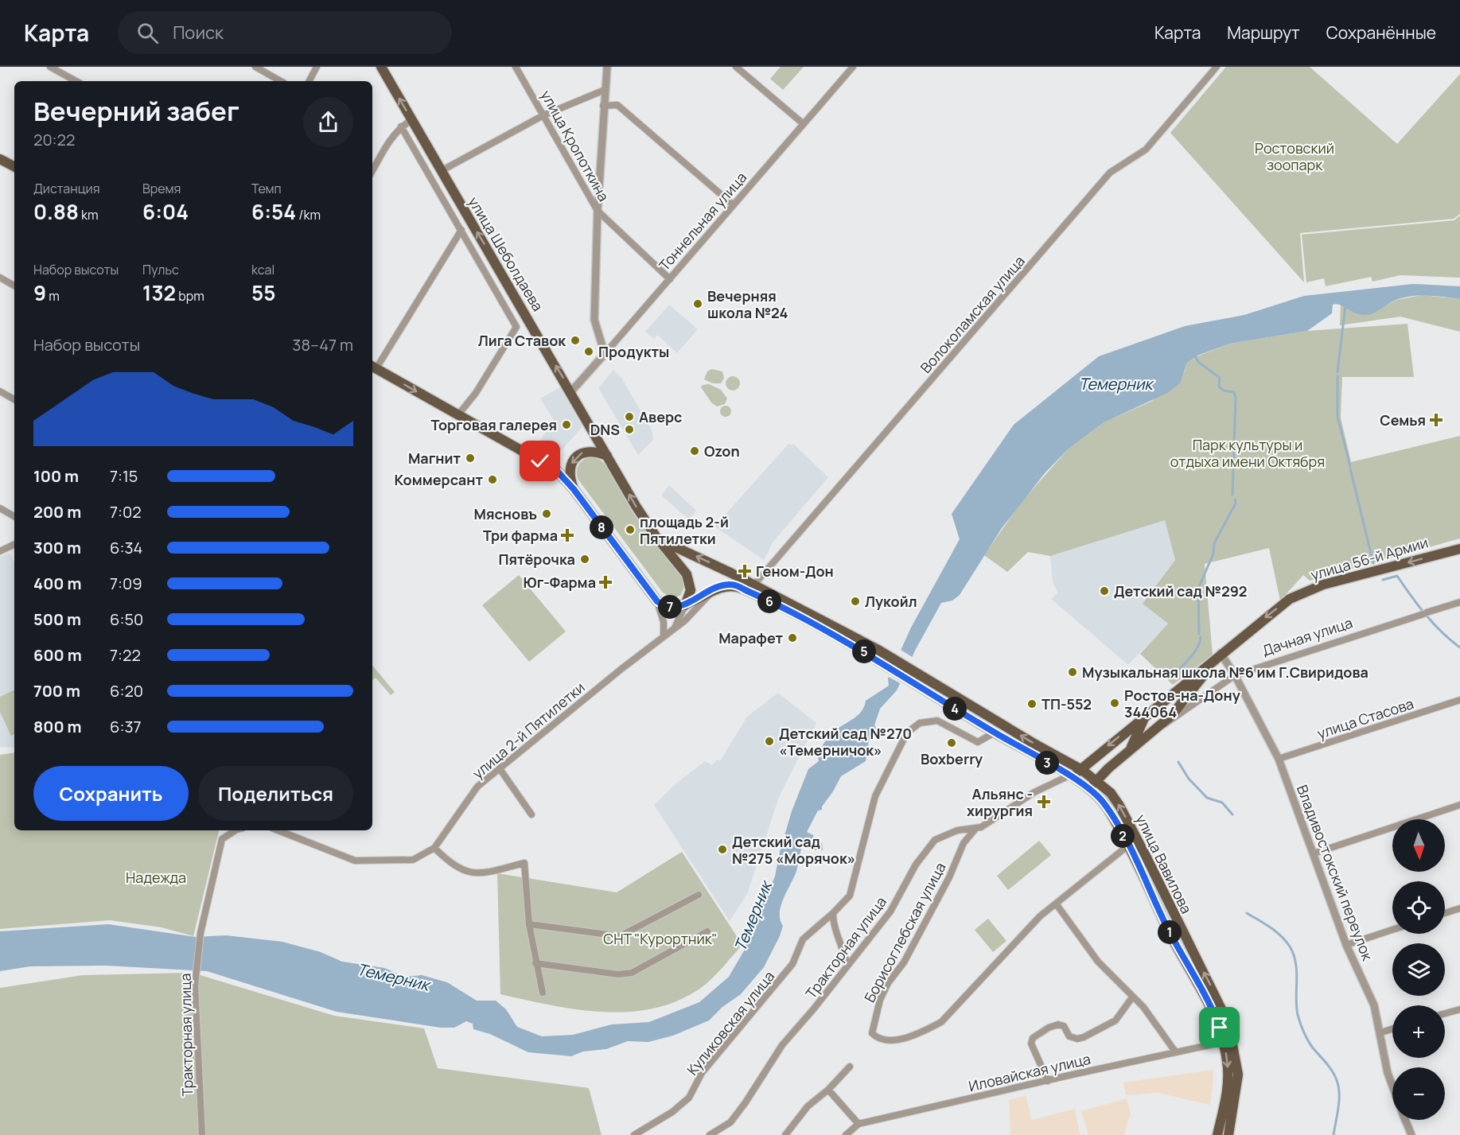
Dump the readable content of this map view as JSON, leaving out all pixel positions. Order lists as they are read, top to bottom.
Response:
{
  "streets": {
    "main road": [
      "улица Шеболдаева",
      "улица 56-й Армии",
      "Дачная улица",
      "улица Вавилова"
    ],
    "street": [
      "улица Кропоткина",
      "Тоннельная улица",
      "Волоколамская улица",
      "улица Стасова",
      "улица 2-й Пятилетки",
      "Владивостокский переулок",
      "Борисоглебская улица",
      "Тракторная улица",
      "Куликовская улица",
      "Иловайская улица"
    ]
  },
  "crossings": [
    ["улица Кропоткина", "Тоннельная улица"],
    ["Тоннельная улица", "улица Шеболдаева"],
    ["улица 56-й Армии", "Дачная улица"],
    ["улица 56-й Армии", "Владивостокский переулок"],
    ["Дачная улица", "улица Вавилова"],
    ["Дачная улица", "Владивостокский переулок"],
    ["улица Стасова", "Владивостокский переулок"],
    ["улица Вавилова", "Борисоглебская улица"],
    ["улица Вавилова", "Тракторная улица"],
    ["улица Вавилова", "Куликовская улица"],
    ["улица Вавилова", "Иловайская улица"],
    ["Борисоглебская улица", "Тракторная улица"]
  ],
  "one_way": ["улица Шеболдаева", "улица 56-й Армии"],
  "water": ["Темерник"],
  "parks": [
    "Ростовский зоопарк",
    "Парк культуры и отдыха имени Октября",
    "Надежда",
    "СНТ \"Курортник\""
  ],
  "places": {
    "other": [
      "Вечерняя школа №24",
      "Лига Ставок",
      "Продукты",
      "Аверс",
      "Торговая галерея",
      "DNS",
      "Ozon",
      "Магнит",
      "Коммерсант",
      "Мясновъ",
      "площадь 2-й Пятилетки",
      "Пятёрочка",
      "Детский сад №292",
      "Лукойл",
      "Марафет",
      "Музыкальная школа №6 им Г.Свиридова",
      "Ростов-на-Дону 344064",
      "ТП-552",
      "Детский сад №270 «Темерничок»",
      "Boxberry",
      "Детский сад №275 «Морячок»"
    ],
    "health": [
      "Семья",
      "Три фарма",
      "Геном-Дон",
      "Юг-Фарма",
      "Альянс - хирургия"
    ]
  },
  "north": "bottom",
  "page": {
    "header": "Карта",
    "search": "Поиск",
    "nav": ["Карта", "Маршрут", "Сохранённые"],
    "heading": ["Вечерний забег", "20:22"],
    "stats": [
      ["Дистанция", "0.88 km"],
      ["Время", "6:04"],
      ["Темп", "6:54 /km"],
      ["Набор высоты", "9 m"],
      ["Пульс", "132 bpm"],
      ["kcal", "55"]
    ],
    "chart": ["Набор высоты", "38–47 m"],
    "list": [
      {
        "name": "100 m",
        "note": "7:15"
      },
      {
        "name": "200 m",
        "note": "7:02"
      },
      {
        "name": "300 m",
        "note": "6:34"
      },
      {
        "name": "400 m",
        "note": "7:09"
      },
      {
        "name": "500 m",
        "note": "6:50"
      },
      {
        "name": "600 m",
        "note": "7:22"
      },
      {
        "name": "700 m",
        "note": "6:20"
      },
      {
        "name": "800 m",
        "note": "6:37"
      }
    ],
    "pins": [
      "8",
      "6",
      "7",
      "5",
      "4",
      "3",
      "2",
      "1"
    ],
    "buttons": ["Сохранить", "Поделиться"],
    "map_buttons": ["+", "−"]
  }
}
